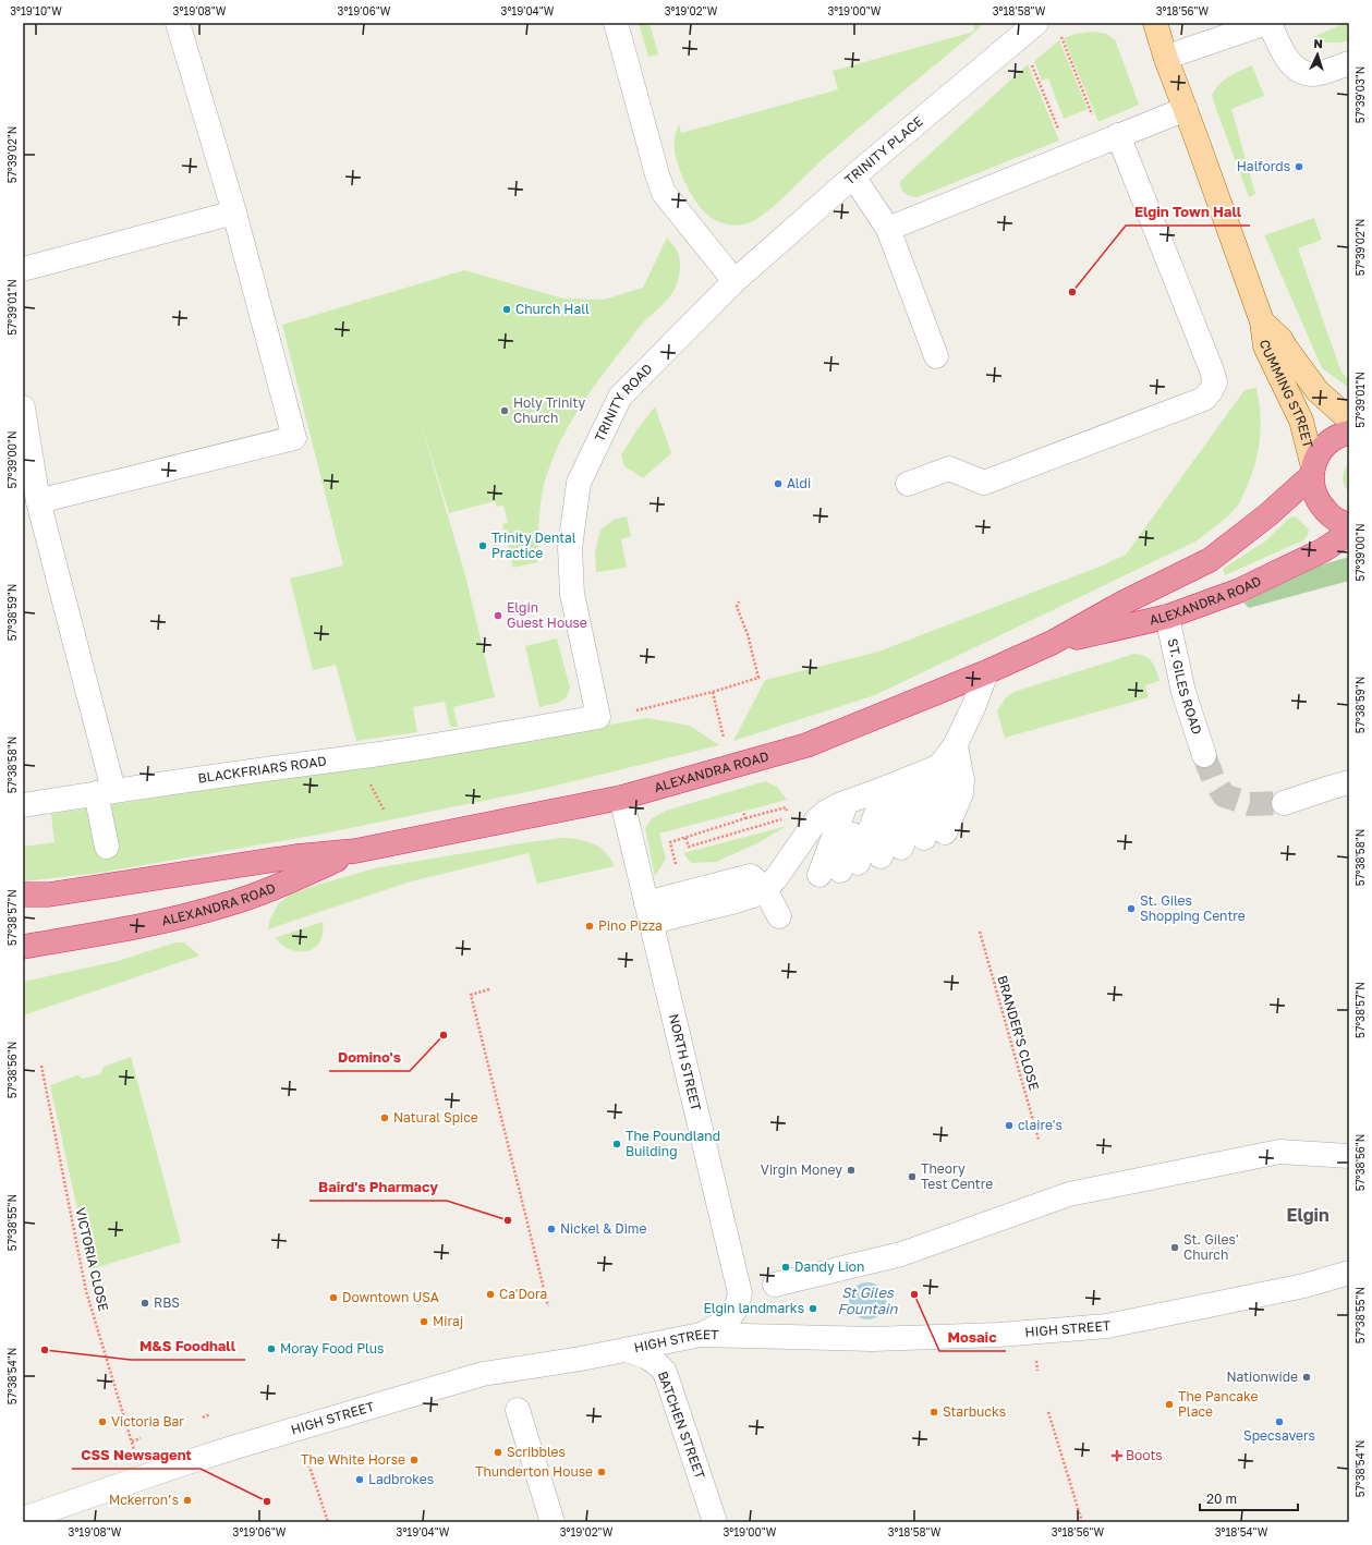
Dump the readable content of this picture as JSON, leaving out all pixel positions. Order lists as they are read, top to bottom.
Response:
{
  "streets": {
    "highway": ["ALEXANDRA ROAD"],
    "main road": ["CUMMING STREET"],
    "street": [
      "TRINITY PLACE",
      "TRINITY ROAD",
      "ST. GILES ROAD",
      "BLACKFRIARS ROAD",
      "NORTH STREET",
      "HIGH STREET",
      "BATCHEN STREET"
    ],
    "path": ["BRANDER'S CLOSE", "VICTORIA CLOSE"]
  },
  "crossings": [
    ["TRINITY PLACE", "TRINITY ROAD"],
    ["CUMMING STREET", "ALEXANDRA ROAD"],
    ["TRINITY ROAD", "BLACKFRIARS ROAD"],
    ["ALEXANDRA ROAD", "ST. GILES ROAD"],
    ["ALEXANDRA ROAD", "NORTH STREET"],
    ["NORTH STREET", "HIGH STREET"],
    ["HIGH STREET", "BATCHEN STREET"]
  ],
  "districts": ["Elgin"],
  "water": ["St Giles Fountain"],
  "places": {
    "other": [
      "Halfords",
      "Elgin Town Hall",
      "Church Hall",
      "Holy Trinity Church",
      "Aldi",
      "Trinity Dental Practice",
      "Elgin Guest House",
      "St. Giles Shopping Centre",
      "Pino Pizza",
      "Domino's",
      "Natural Spice",
      "claire's",
      "The Poundland Building",
      "Virgin Money",
      "Theory Test Centre",
      "Baird's Pharmacy",
      "Nickel & Dime",
      "St. Giles' Church",
      "Dandy Lion",
      "Ca'Dora",
      "Mosaic",
      "Downtown USA",
      "RBS",
      "Elgin landmarks",
      "Miraj",
      "Moray Food Plus",
      "M&S Foodhall",
      "Nationwide",
      "The Pancake Place",
      "Starbucks",
      "Victoria Bar",
      "Specsavers",
      "Scribbles",
      "The White Horse",
      "Thunderton House",
      "Ladbrokes",
      "Mckerron’s",
      "CSS Newsagent"
    ],
    "health": ["Boots"]
  },
  "scale_bar": "20 m",
  "north": "top",
  "coordinates": [
    "3°19'10\"W",
    "3°19'08\"W",
    "3°19'06\"W",
    "3°19'04\"W",
    "3°19'02\"W",
    "3°19'00\"W",
    "3°18'58\"W",
    "3°18'56\"W",
    "57°39'03\"N",
    "57°39'02\"N",
    "57°39'01\"N",
    "57°39'00\"N",
    "57°38'59\"N",
    "57°38'58\"N",
    "57°38'57\"N",
    "57°38'56\"N",
    "57°38'55\"N",
    "57°38'54\"N",
    "3°18'54\"W"
  ]
}
